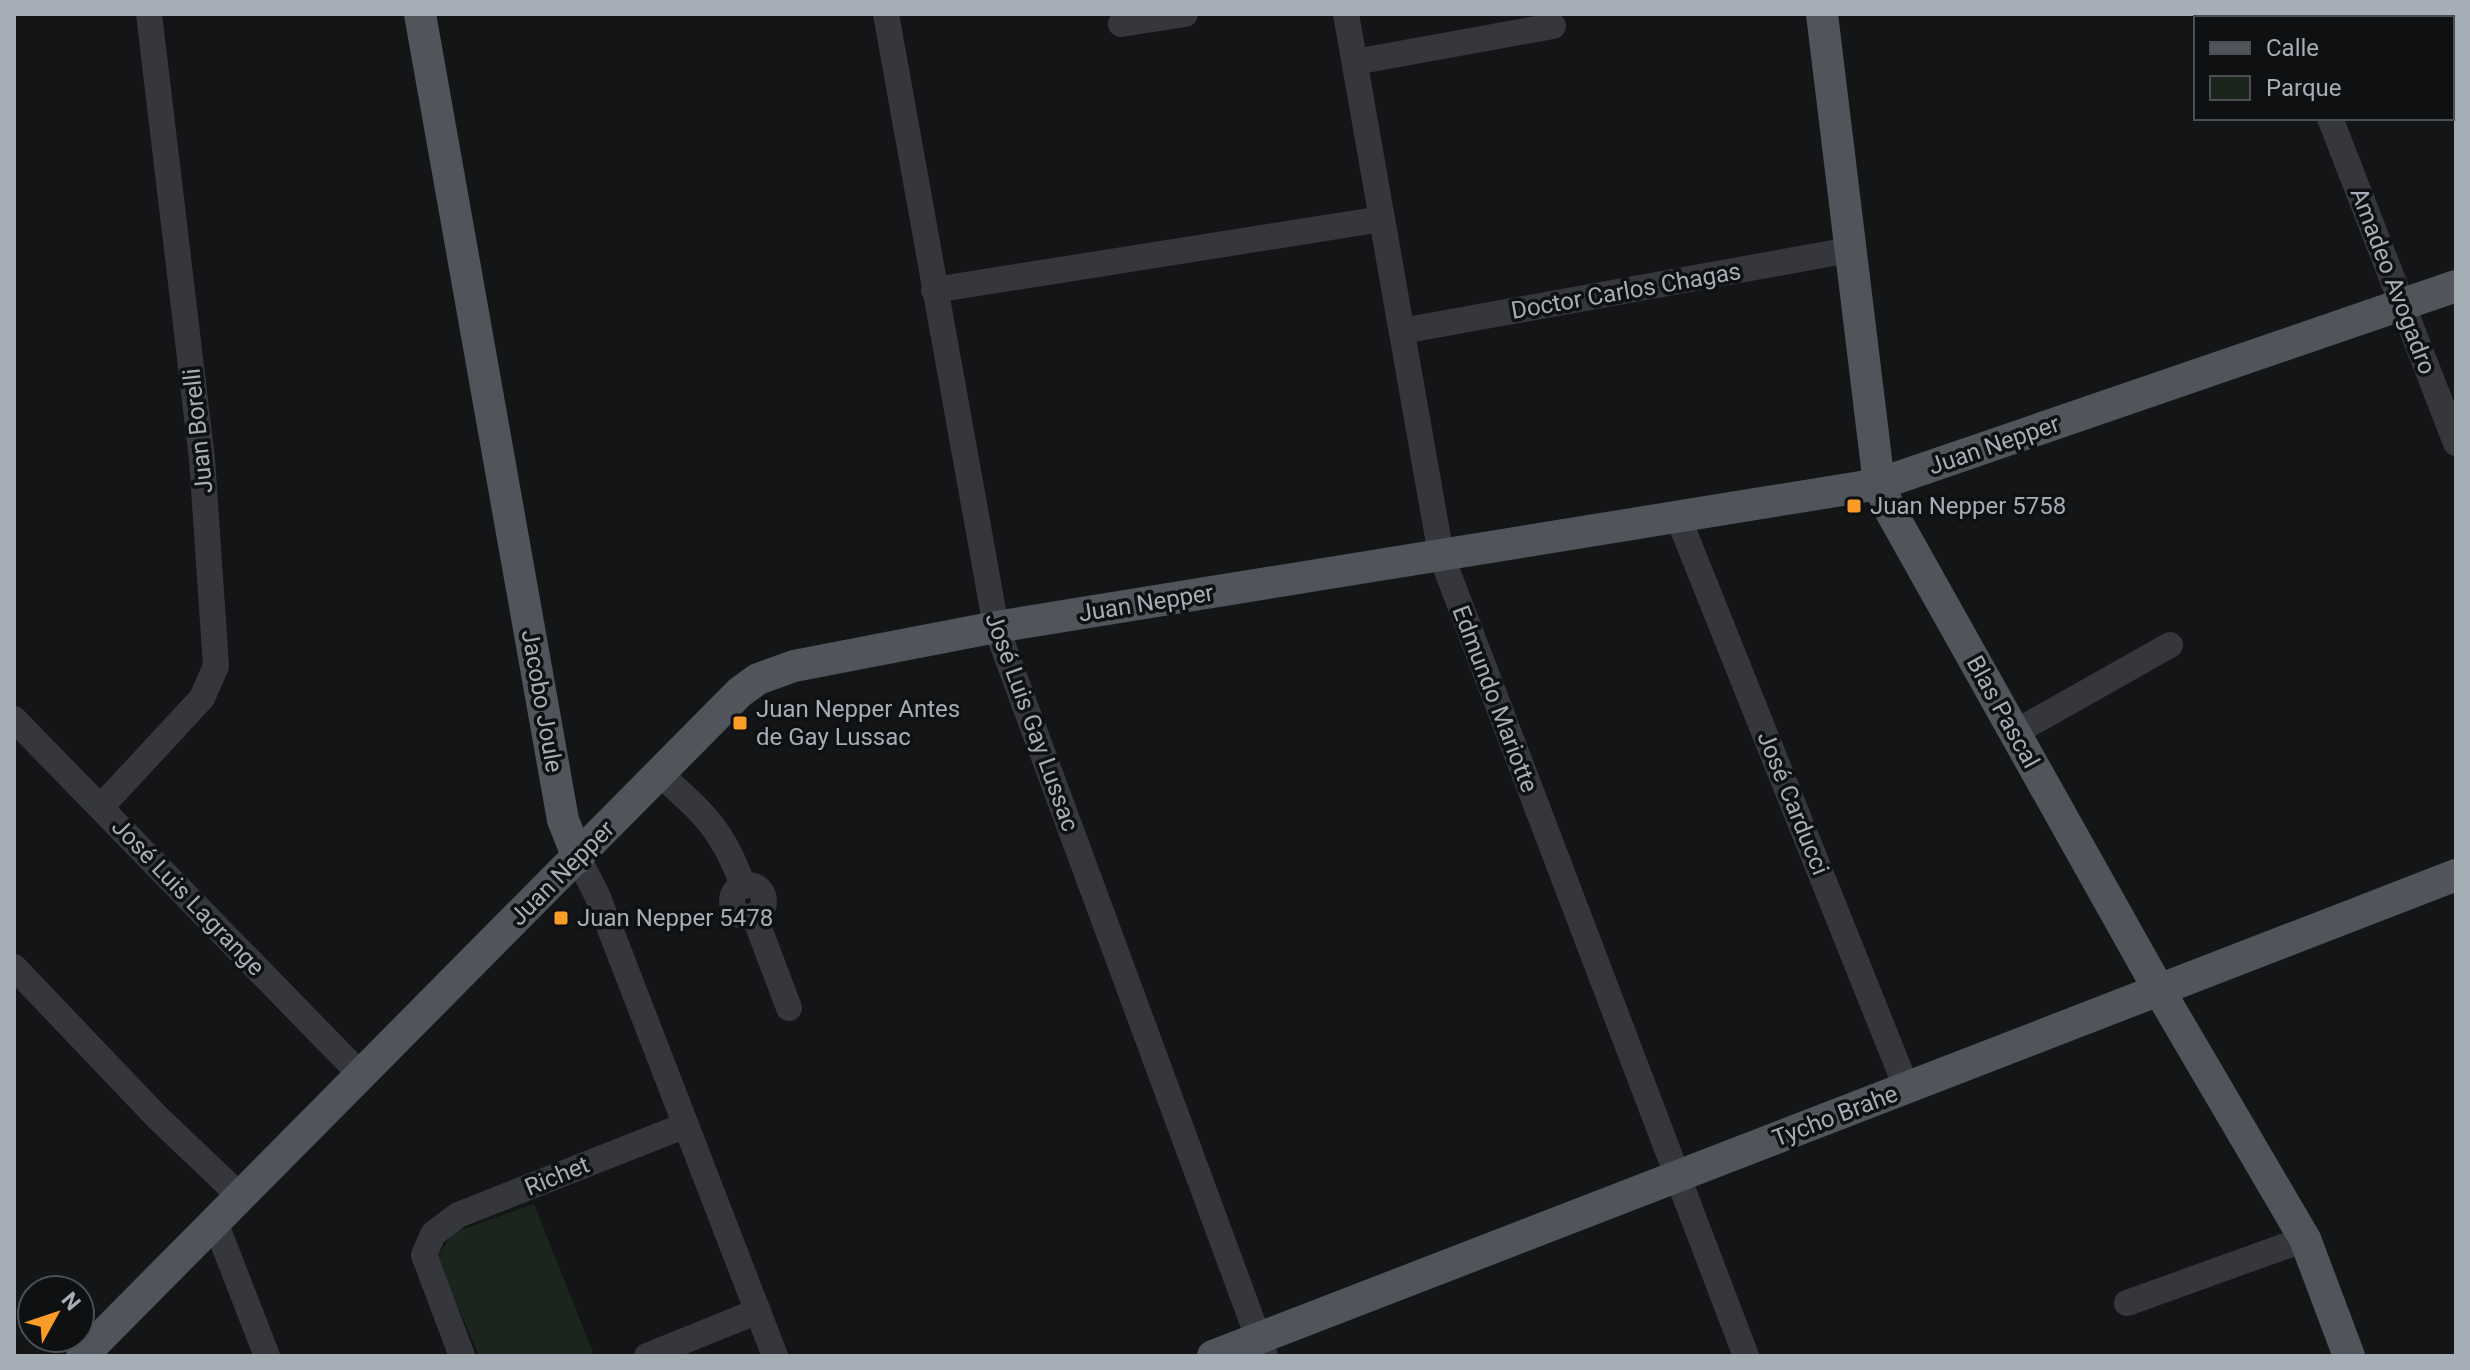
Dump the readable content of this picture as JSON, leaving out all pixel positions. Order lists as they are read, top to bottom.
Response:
{
  "streets": {
    "main road": [
      "Juan Nepper",
      "Jacobo Joule",
      "Blas Pascal",
      "Tycho Brahe"
    ],
    "street": [
      "Amadeo Avogadro",
      "Doctor Carlos Chagas",
      "Juan Borelli",
      "Edmundo Mariotte",
      "José Luis Gay Lussac",
      "José Carducci",
      "José Luis Lagrange",
      "Richet"
    ]
  },
  "crossings": [
    ["Amadeo Avogadro", "Juan Nepper"],
    ["Doctor Carlos Chagas", "Edmundo Mariotte"],
    ["Doctor Carlos Chagas", "Blas Pascal"],
    ["Juan Borelli", "José Luis Lagrange"],
    ["Juan Nepper", "Edmundo Mariotte"],
    ["Juan Nepper", "Jacobo Joule"],
    ["Juan Nepper", "Blas Pascal"],
    ["Juan Nepper", "José Luis Gay Lussac"],
    ["Juan Nepper", "José Carducci"],
    ["Juan Nepper", "José Luis Lagrange"],
    ["Edmundo Mariotte", "Tycho Brahe"],
    ["Jacobo Joule", "Richet"],
    ["Blas Pascal", "Tycho Brahe"],
    ["José Luis Gay Lussac", "Tycho Brahe"],
    ["José Carducci", "Tycho Brahe"]
  ],
  "places": {
    "transit": ["Juan Nepper 5758", "Juan Nepper Antes de Gay Lussac", "Juan Nepper 5478"]
  },
  "legend": ["Calle", "Parque"],
  "north": "top right"
}
